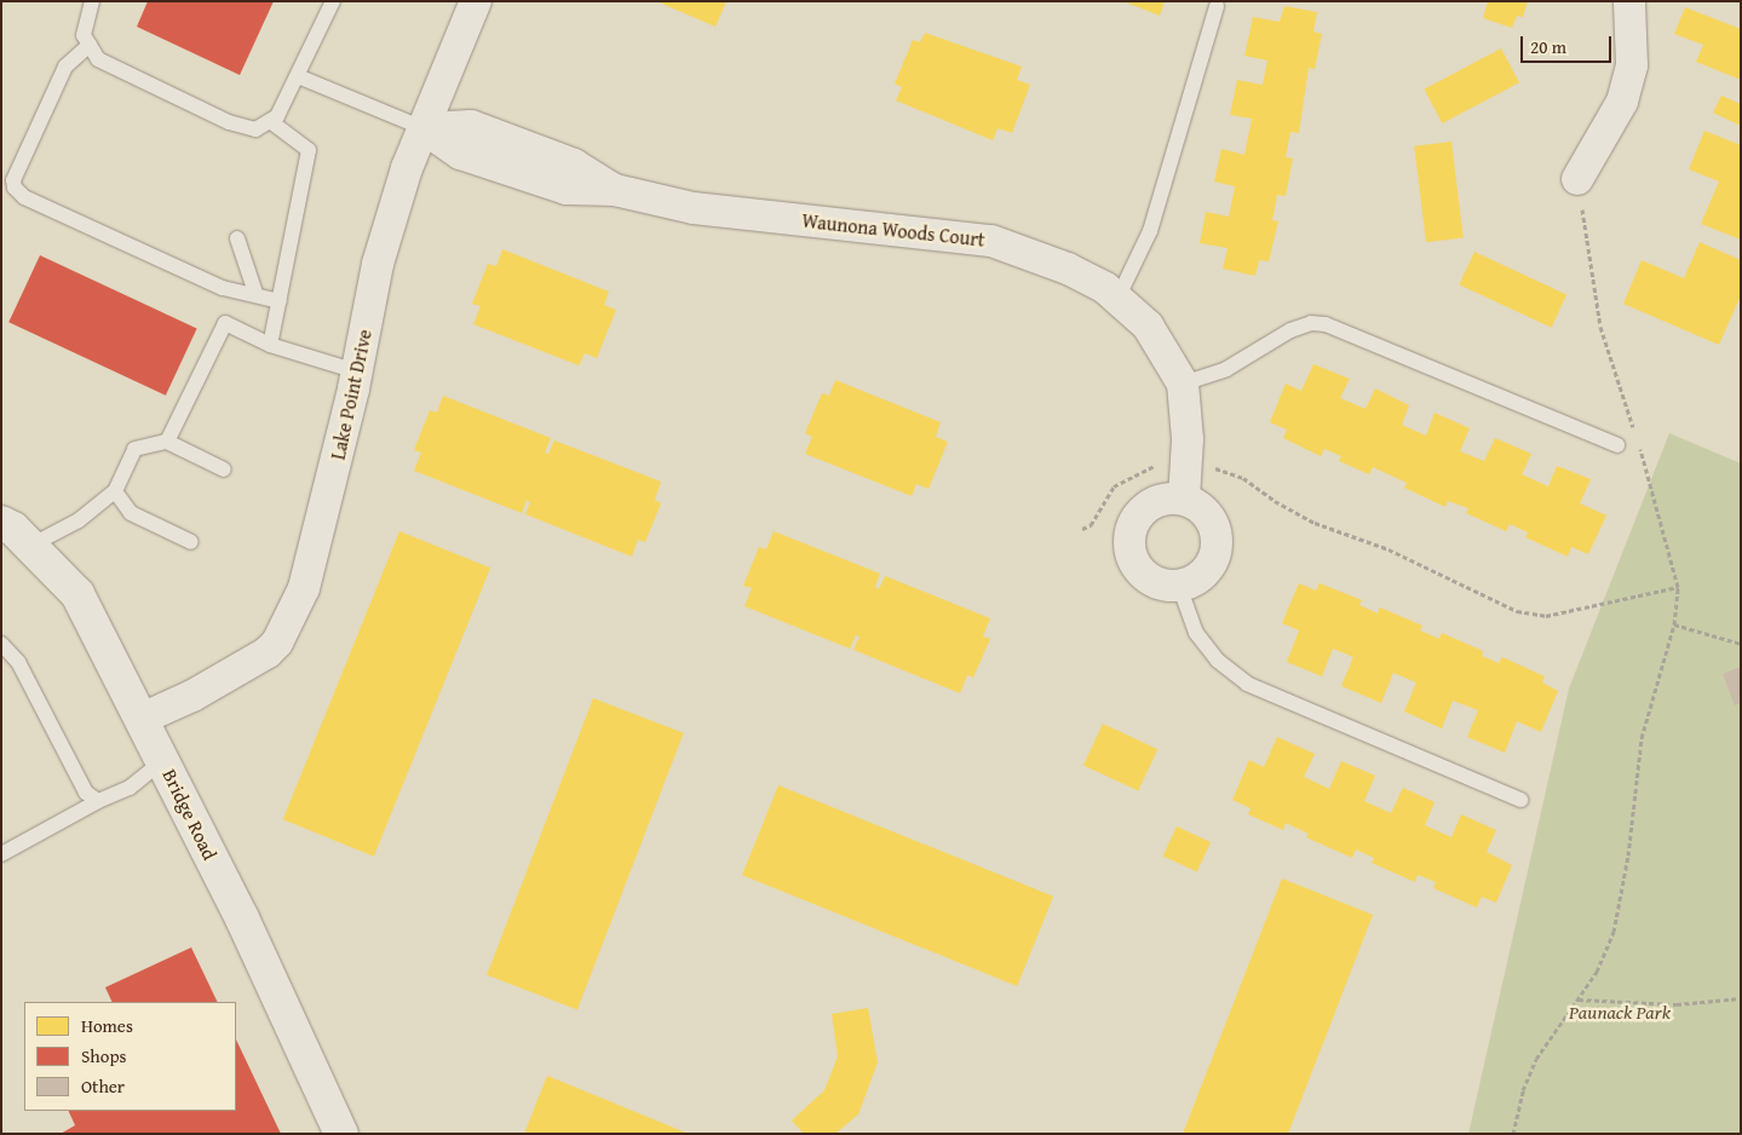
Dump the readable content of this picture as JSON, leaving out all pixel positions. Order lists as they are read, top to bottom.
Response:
{
  "streets": {
    "street": ["Waunona Woods Court", "Lake Point Drive", "Bridge Road"]
  },
  "crossings": [
    ["Waunona Woods Court", "Lake Point Drive"],
    ["Lake Point Drive", "Bridge Road"]
  ],
  "parks": ["Paunack Park"],
  "legend": ["Homes", "Shops", "Other"],
  "scale_bar": "20 m"
}
